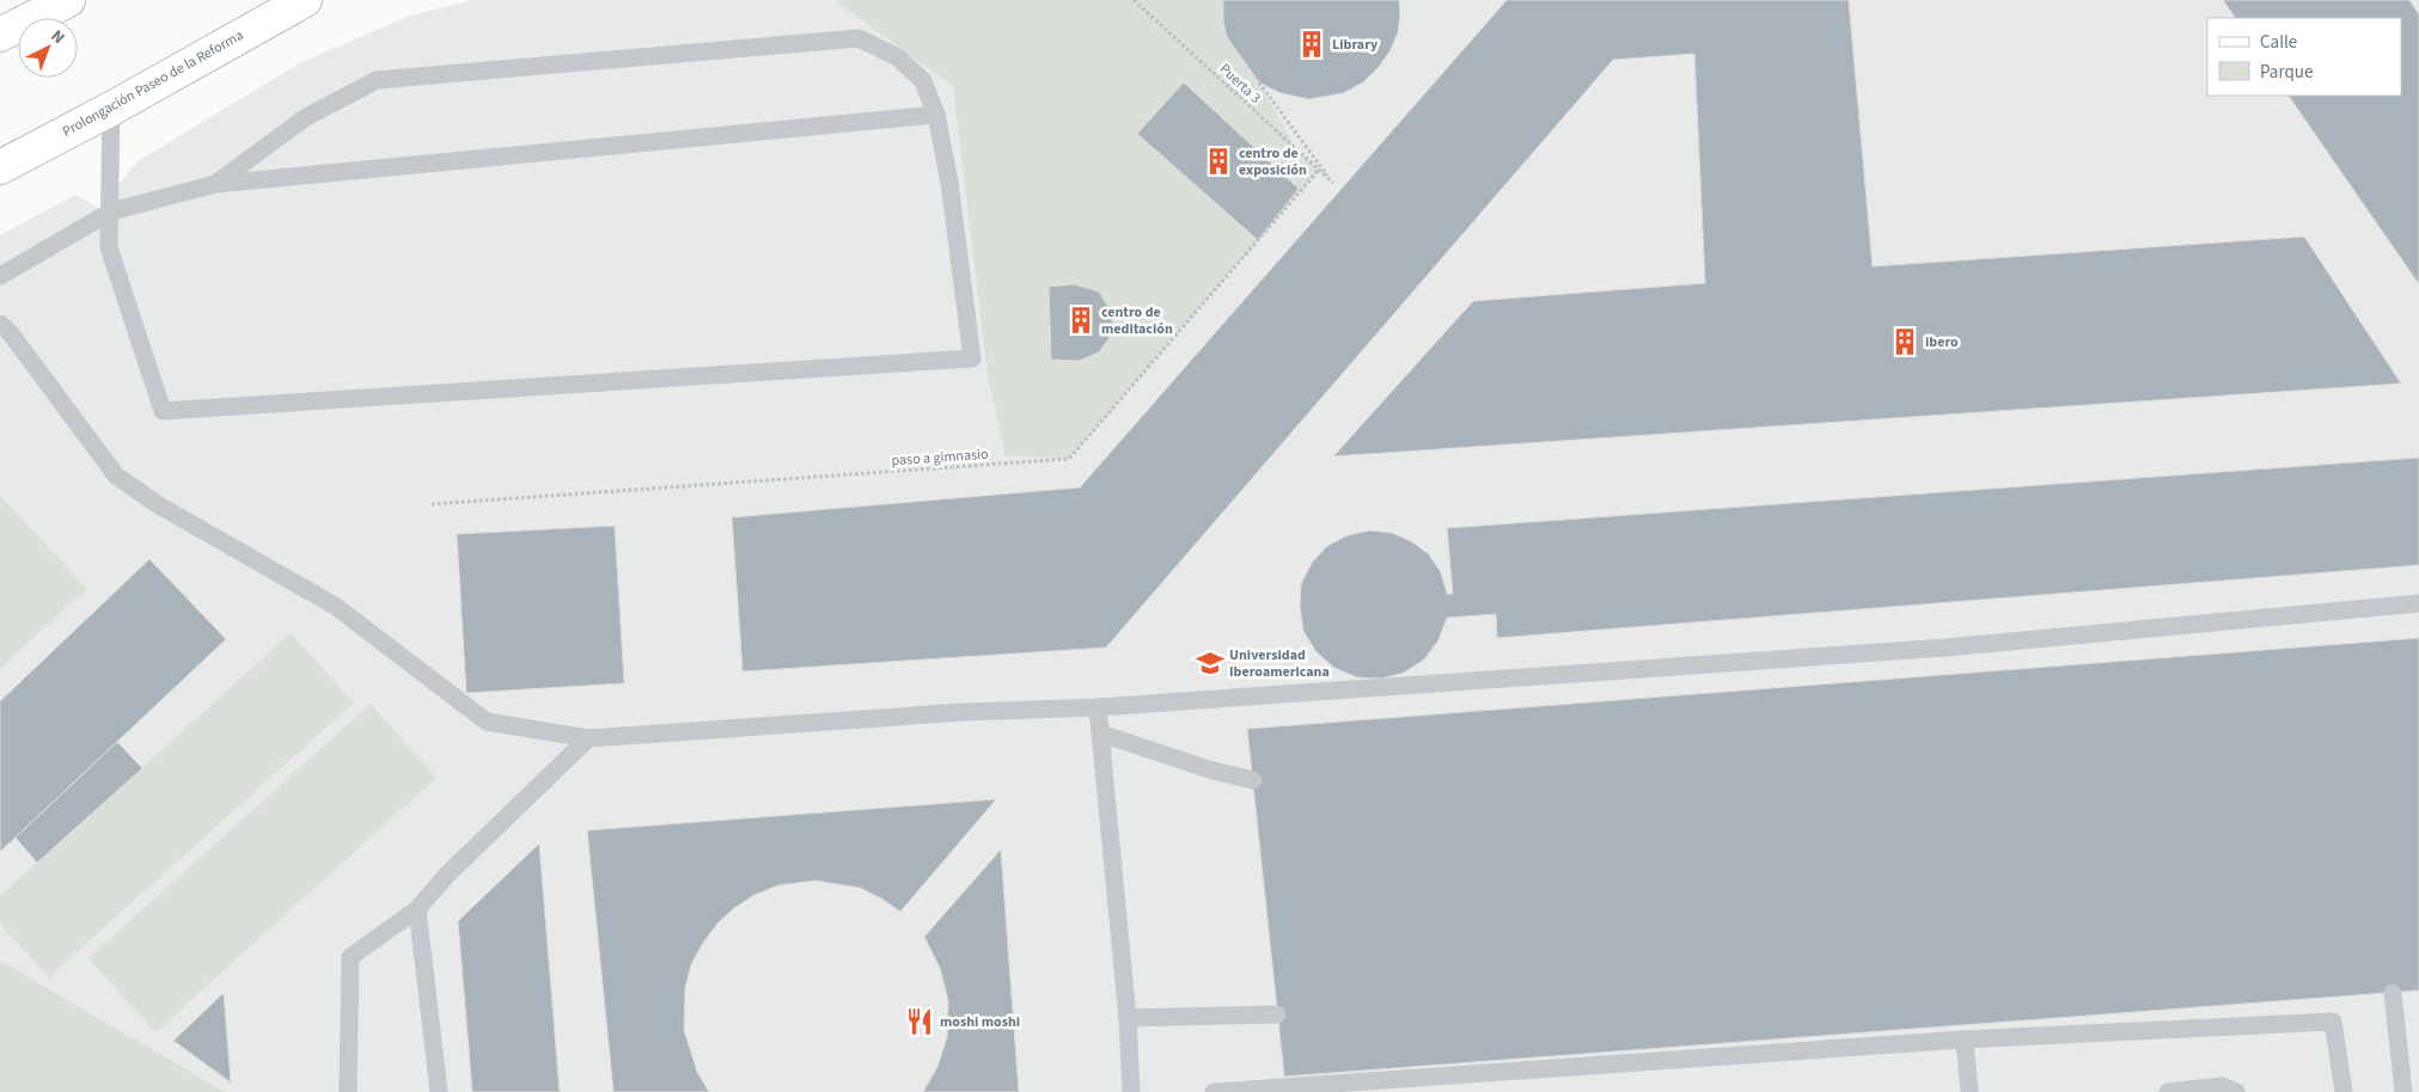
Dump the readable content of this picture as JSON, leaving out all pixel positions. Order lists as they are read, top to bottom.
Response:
{
  "streets": {
    "main road": ["Prolongación Paseo de la Reforma"],
    "path": ["Puerta 3", "paso a gimnasio"]
  },
  "crossings": [
    ["Puerta 3", "paso a gimnasio"]
  ],
  "places": {
    "building": [
      "Library",
      "centro de exposición",
      "centro de meditación",
      "ibero"
    ],
    "school or university": ["Universidad Iberoamericana"],
    "restaurant": ["moshi moshi"]
  },
  "legend": ["Calle", "Parque"],
  "north": "top right"
}
